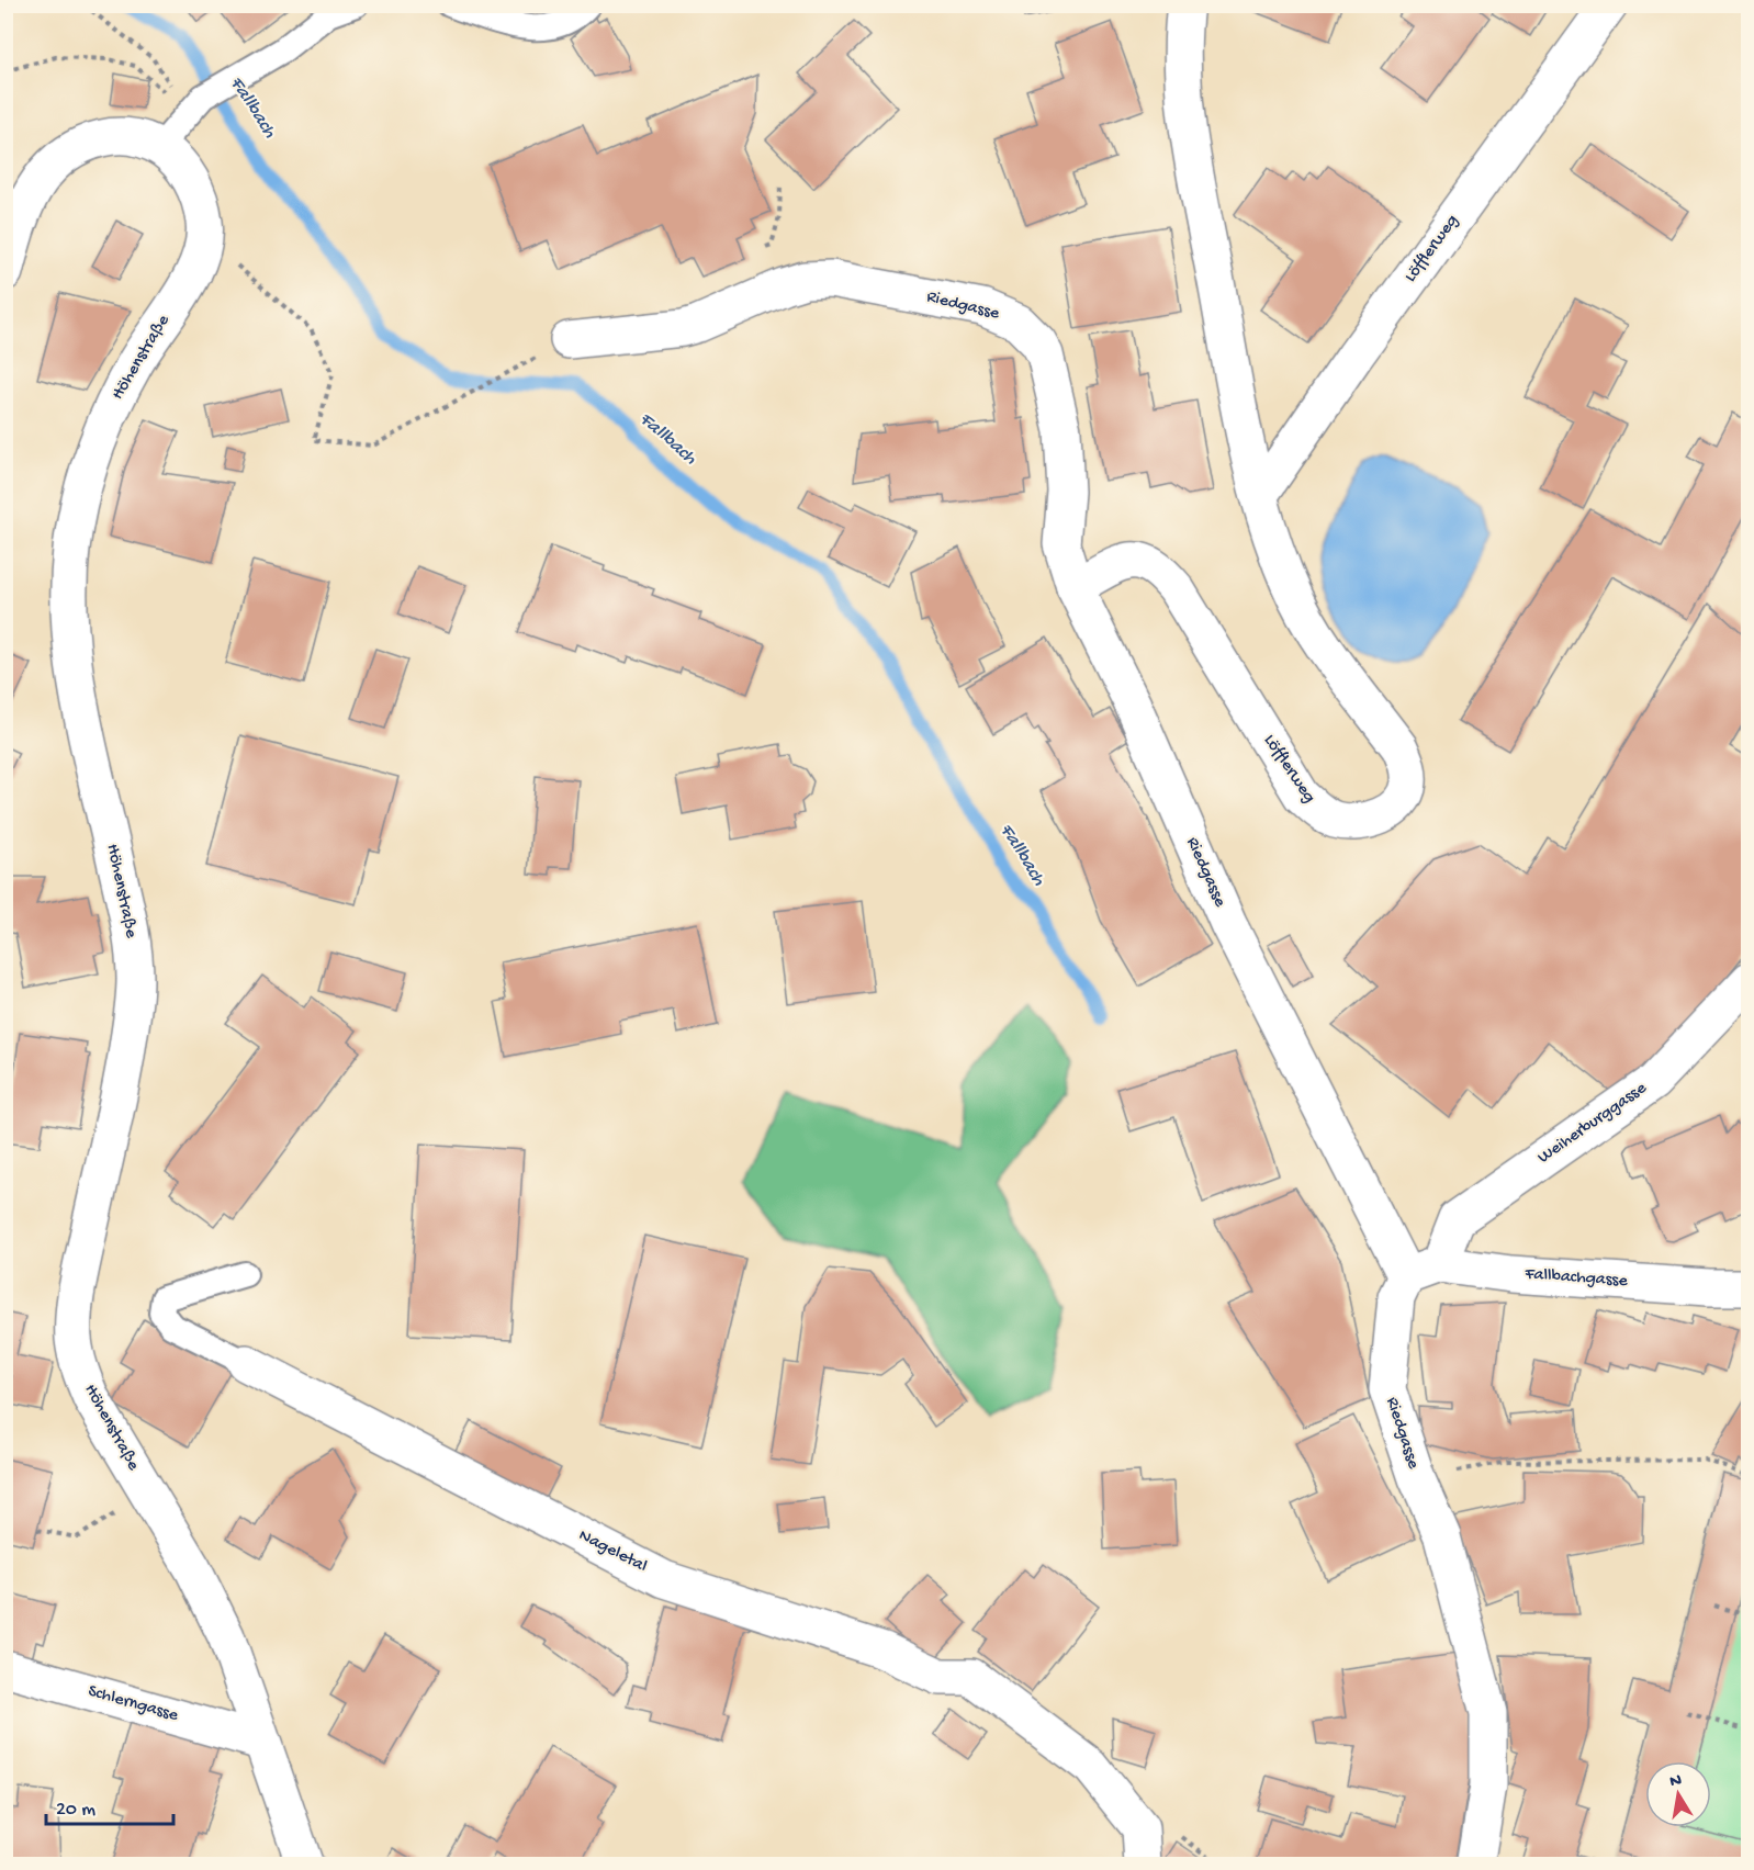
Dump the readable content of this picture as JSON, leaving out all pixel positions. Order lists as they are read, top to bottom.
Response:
{
  "streets": {
    "street": [
      "Löfflerweg",
      "Riedgasse",
      "Höhenstraße",
      "Weiherburggasse",
      "Fallbachgasse",
      "Nageletal",
      "Schlerngasse"
    ]
  },
  "crossings": [
    ["Löfflerweg", "Riedgasse"],
    ["Riedgasse", "Fallbachgasse"],
    ["Höhenstraße", "Schlerngasse"],
    ["Weiherburggasse", "Fallbachgasse"]
  ],
  "water": ["Fallbach"],
  "scale_bar": "20 m",
  "north": "top"
}
